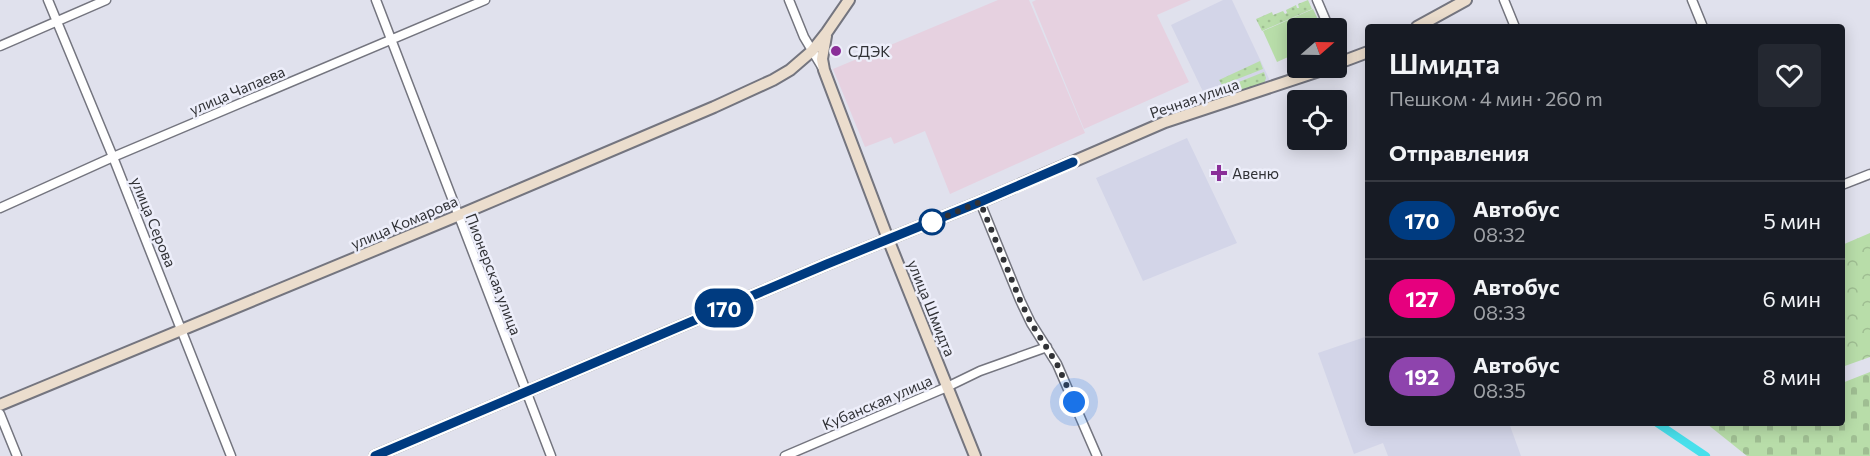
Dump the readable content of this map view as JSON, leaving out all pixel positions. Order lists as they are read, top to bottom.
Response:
{
  "streets": {
    "street": [
      "улица Чапаева",
      "Речная улица",
      "улица Серова",
      "улица Комарова",
      "Пионерская улица",
      "улица Шмидта",
      "Кубанская улица"
    ]
  },
  "crossings": [
    ["улица Чапаева", "улица Серова"],
    ["улица Чапаева", "Пионерская улица"],
    ["Речная улица", "Пионерская улица"],
    ["Речная улица", "улица Шмидта"],
    ["улица Серова", "улица Комарова"],
    ["улица Комарова", "Пионерская улица"],
    ["улица Комарова", "улица Шмидта"],
    ["улица Шмидта", "Кубанская улица"]
  ],
  "places": {
    "other": ["СДЭК"],
    "health": ["Авеню"]
  },
  "lines": ["bus line 170"],
  "north": "right",
  "page": {
    "on_map": "170",
    "heading": [
      ["Шмидта", "Пешком · 4 мин · 260 m"],
      "Отправления"
    ],
    "list": [
      {
        "mark": "170",
        "name": "Автобус",
        "note": "08:32",
        "value": "5 мин"
      },
      {
        "mark": "127",
        "name": "Автобус",
        "note": "08:33",
        "value": "6 мин"
      },
      {
        "mark": "192",
        "name": "Автобус",
        "note": "08:35",
        "value": "8 мин"
      }
    ]
  }
}
